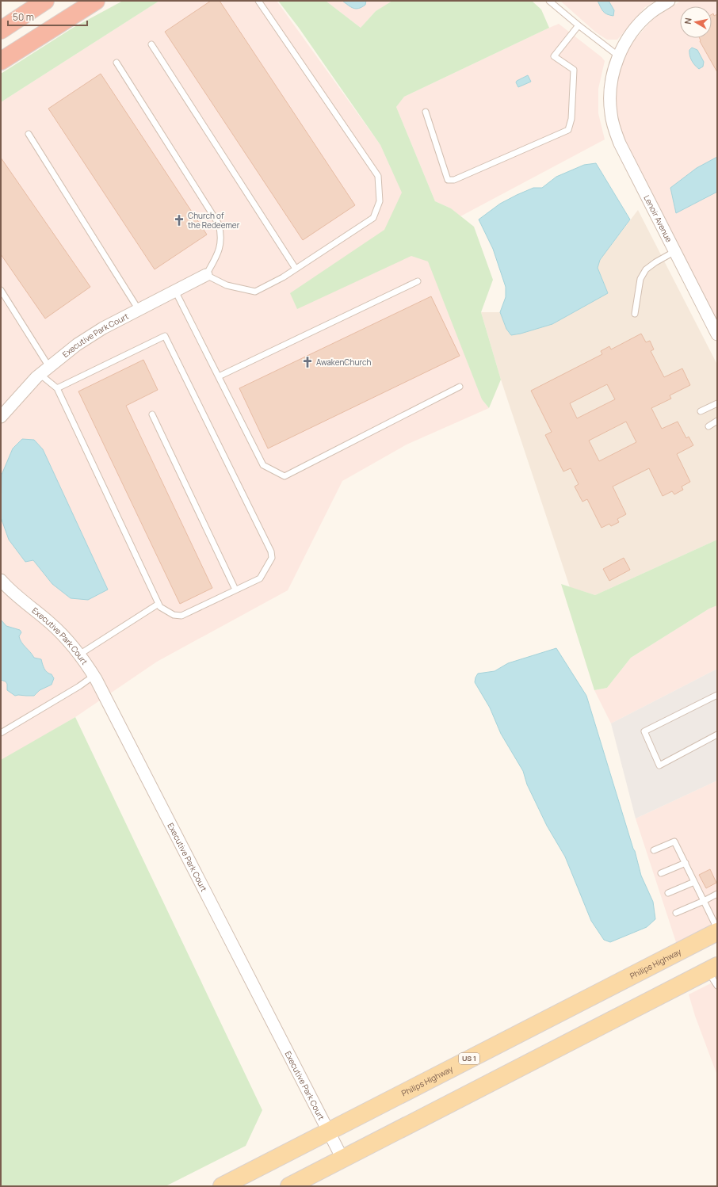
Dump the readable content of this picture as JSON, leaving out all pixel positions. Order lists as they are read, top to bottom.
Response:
{
  "streets": {
    "main road": ["Philips Highway", "US 1"],
    "street": ["Lenoir Avenue", "Executive Park Court"]
  },
  "crossings": [
    ["Executive Park Court", "Philips Highway"]
  ],
  "places": {
    "church": ["Church of the Redeemer", "AwakenChurch"]
  },
  "scale_bar": "50 m",
  "north": "left"
}
